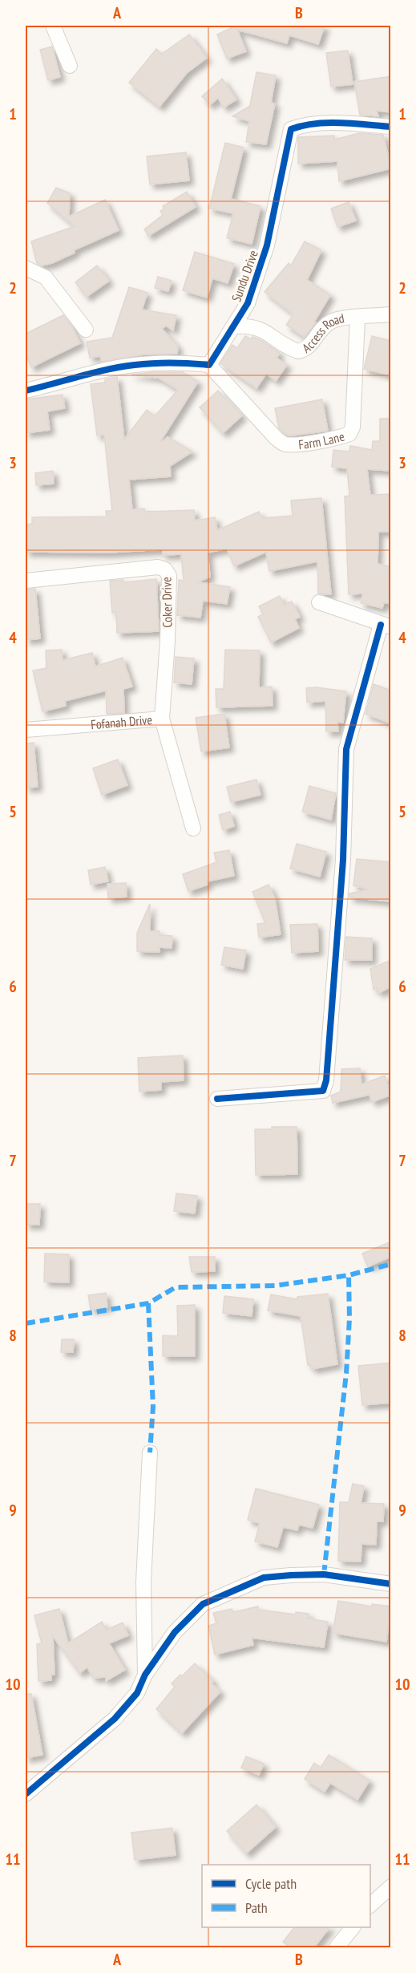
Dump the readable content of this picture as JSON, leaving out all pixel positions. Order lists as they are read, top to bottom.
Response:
{
  "streets": {
    "street": [
      "Sundu Drive",
      "Access Road",
      "Farm Lane",
      "Coker Drive",
      "Fofanah Drive"
    ]
  },
  "crossings": [
    ["Sundu Drive", "Access Road"],
    ["Sundu Drive", "Farm Lane"],
    ["Access Road", "Farm Lane"],
    ["Coker Drive", "Fofanah Drive"]
  ],
  "legend": ["Cycle path", "Path"],
  "grid": {
    "columns": ["A", "B"],
    "rows": [
      "1",
      "2",
      "3",
      "4",
      "5",
      "6",
      "7",
      "8",
      "9",
      "10",
      "11"
    ]
  }
}
